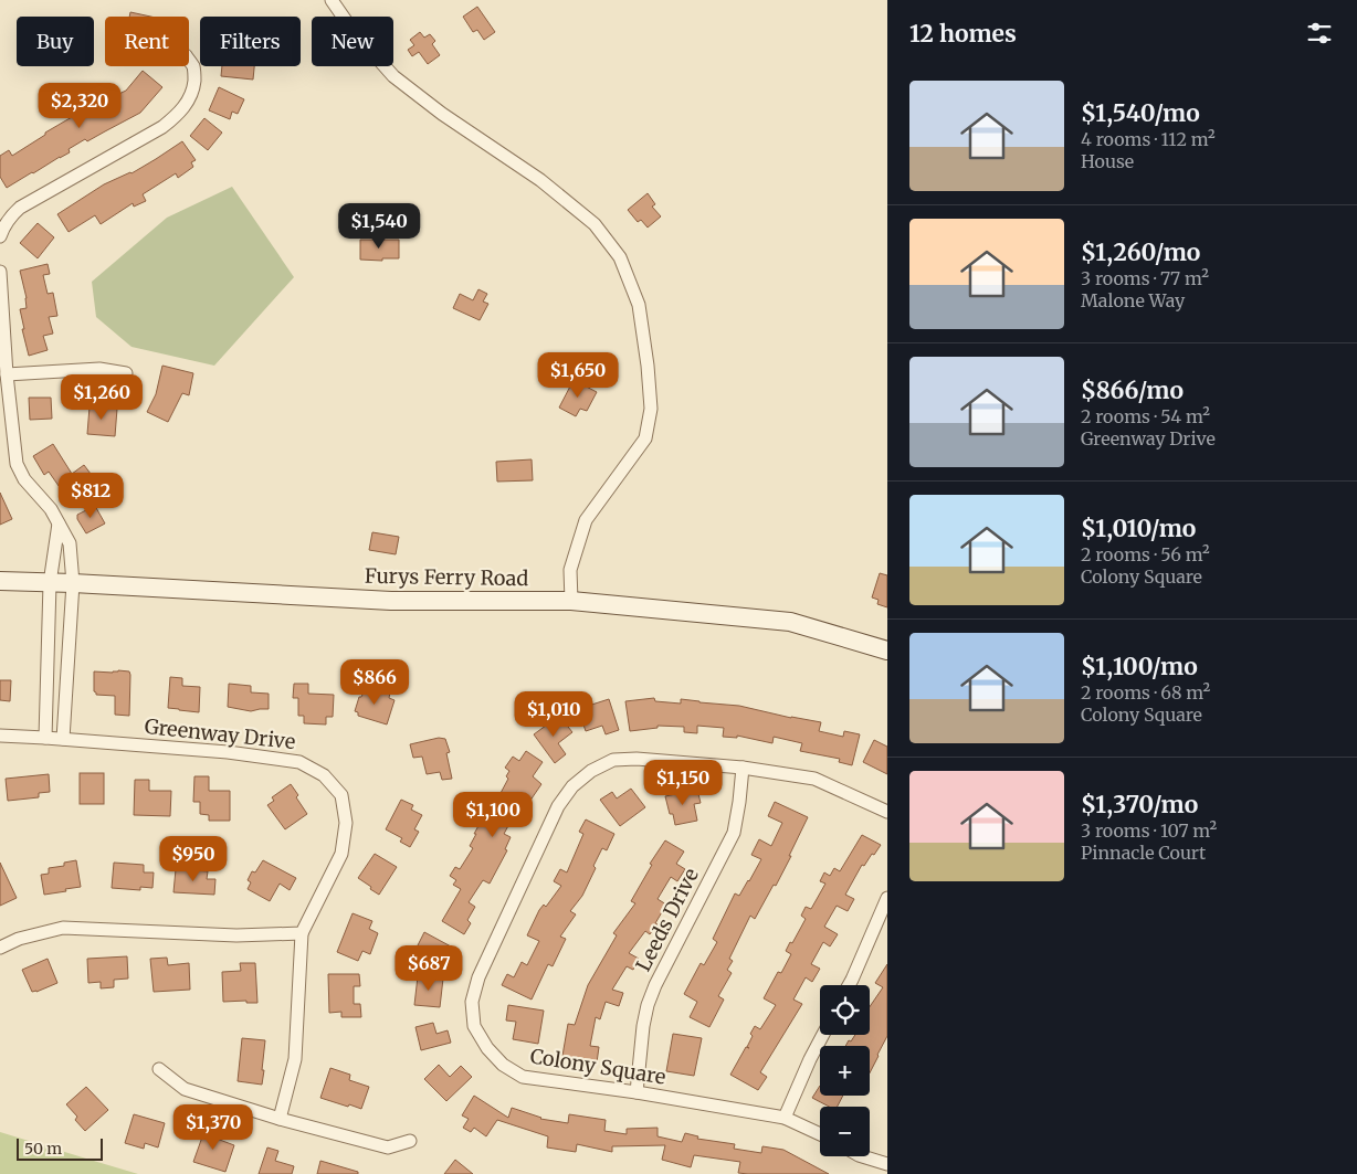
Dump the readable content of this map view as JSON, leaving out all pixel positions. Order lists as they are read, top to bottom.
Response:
{
  "streets": {
    "main road": ["Furys Ferry Road"],
    "street": ["Greenway Drive", "Leeds Drive", "Colony Square"]
  },
  "crossings": [
    ["Leeds Drive", "Colony Square"]
  ],
  "scale_bar": "50 m",
  "page": {
    "heading": "12 homes",
    "chip": [
      "Buy",
      "Rent",
      "Filters",
      "New"
    ],
    "list": [
      {
        "name": "$1,540/mo",
        "note": "4 rooms · 112 m² · House"
      },
      {
        "name": "$1,260/mo",
        "note": "3 rooms · 77 m² · Malone Way"
      },
      {
        "name": "$866/mo",
        "note": "2 rooms · 54 m² · Greenway Drive"
      },
      {
        "name": "$1,010/mo",
        "note": "2 rooms · 56 m² · Colony Square"
      },
      {
        "name": "$1,100/mo",
        "note": "2 rooms · 68 m² · Colony Square"
      },
      {
        "name": "$1,370/mo",
        "note": "3 rooms · 107 m² · Pinnacle Court"
      }
    ],
    "price": [
      "$2,320",
      "$1,540",
      "$1,650",
      "$1,260",
      "$812",
      "$866",
      "$1,010",
      "$1,150",
      "$1,100",
      "$950",
      "$687",
      "$1,370"
    ],
    "map_buttons": ["+", "−"],
    "scale": "50 m"
  }
}
